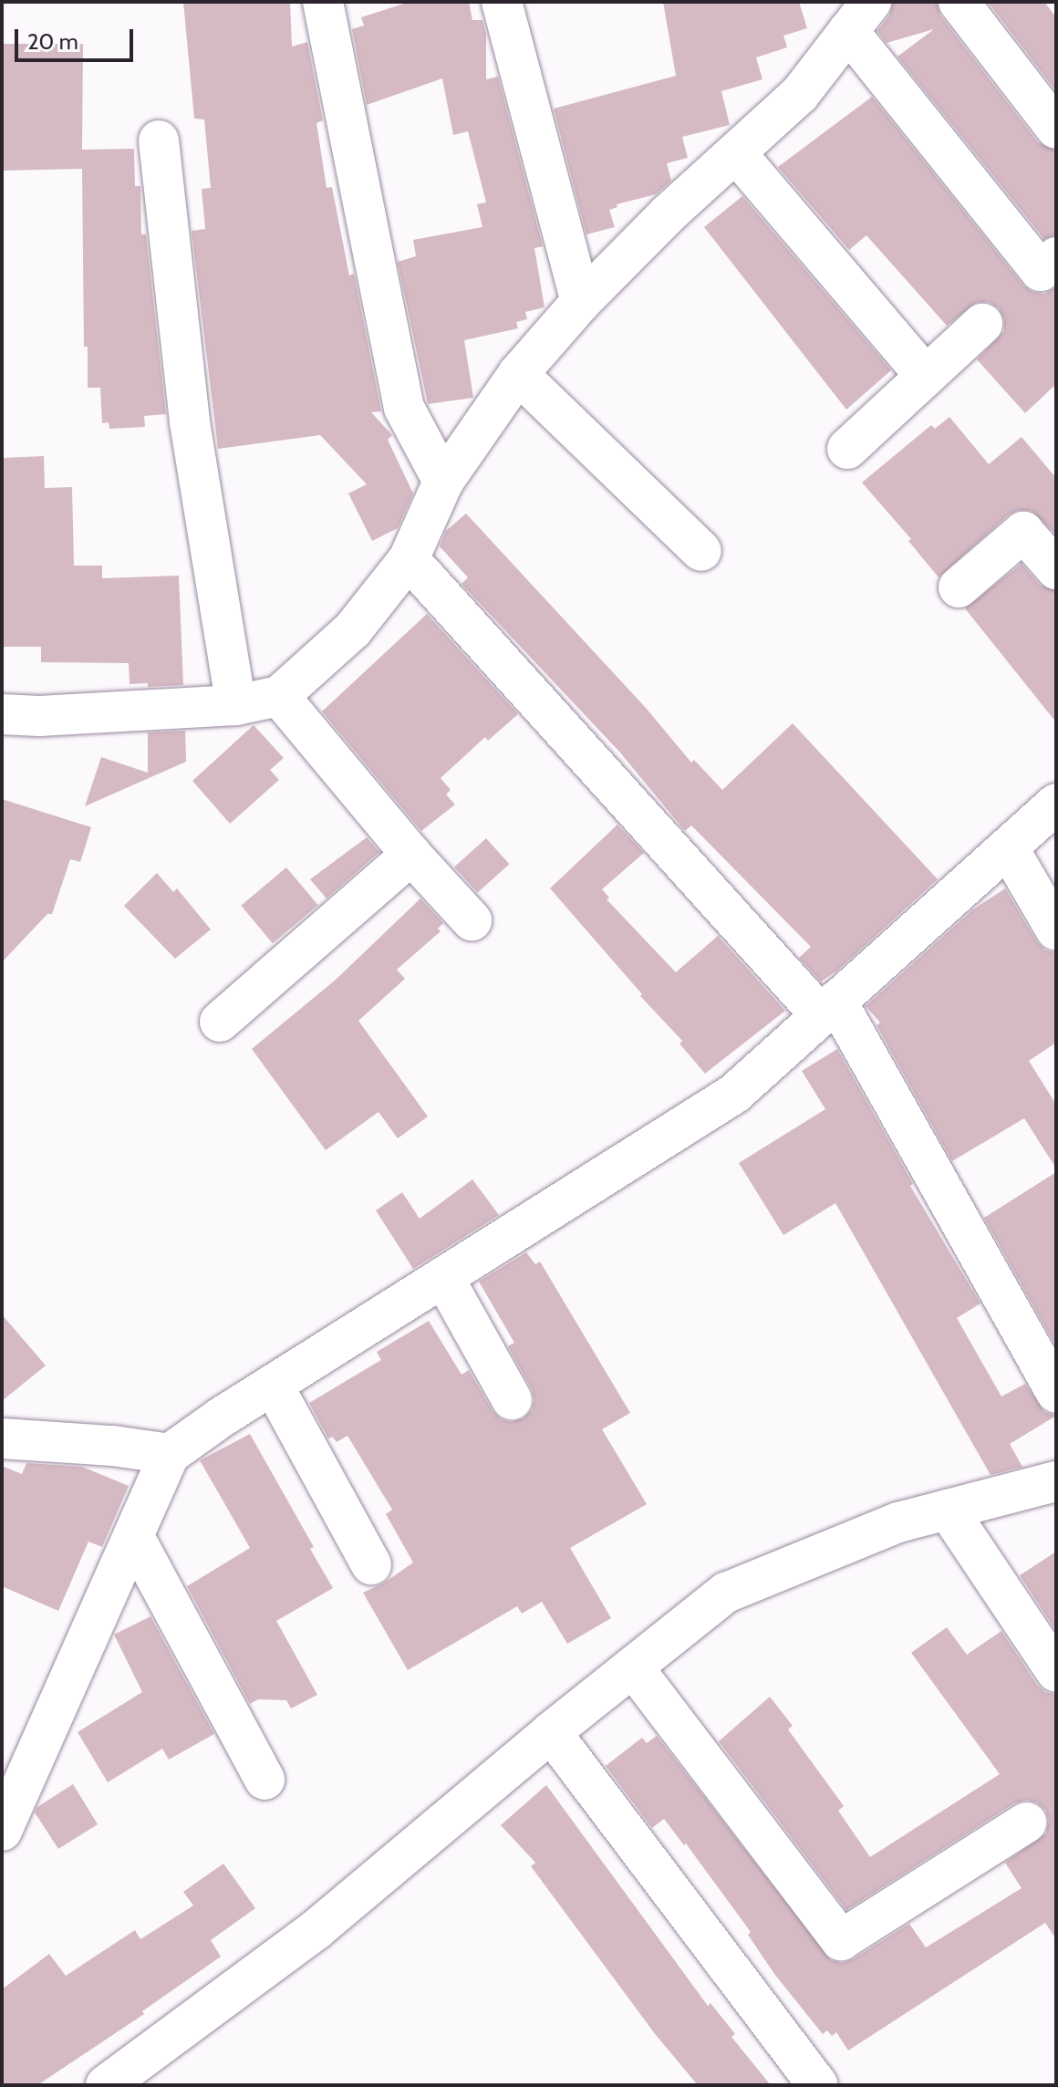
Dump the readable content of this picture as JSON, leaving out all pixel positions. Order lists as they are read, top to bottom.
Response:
{
  "scale_bar": "20 m"
}
